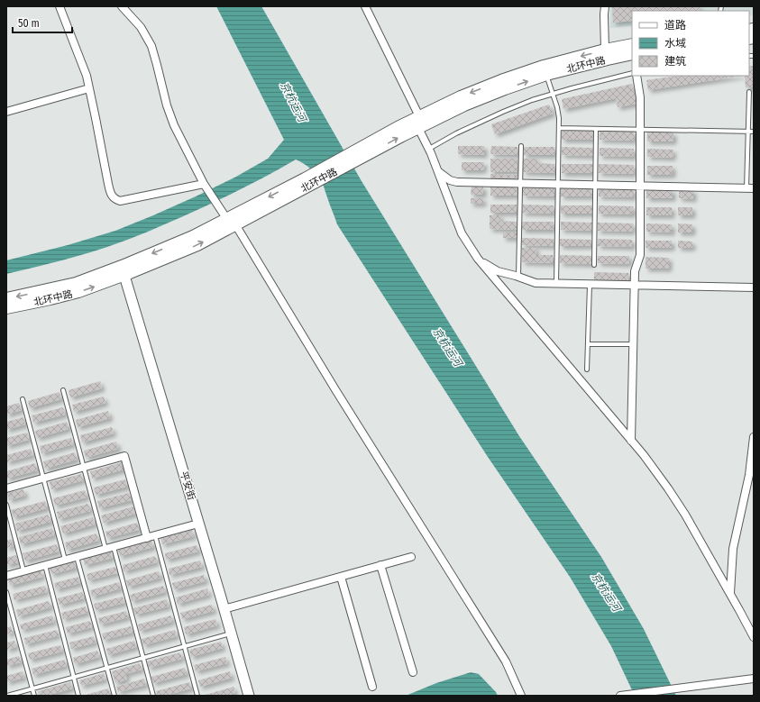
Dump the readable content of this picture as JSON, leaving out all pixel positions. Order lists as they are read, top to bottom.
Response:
{
  "streets": {
    "main road": ["北环中路"],
    "street": ["平安街"]
  },
  "crossings": [
    ["北环中路", "平安街"]
  ],
  "water": ["京杭运河"],
  "legend": ["道路", "水域", "建筑"],
  "scale_bar": "50 m"
}
